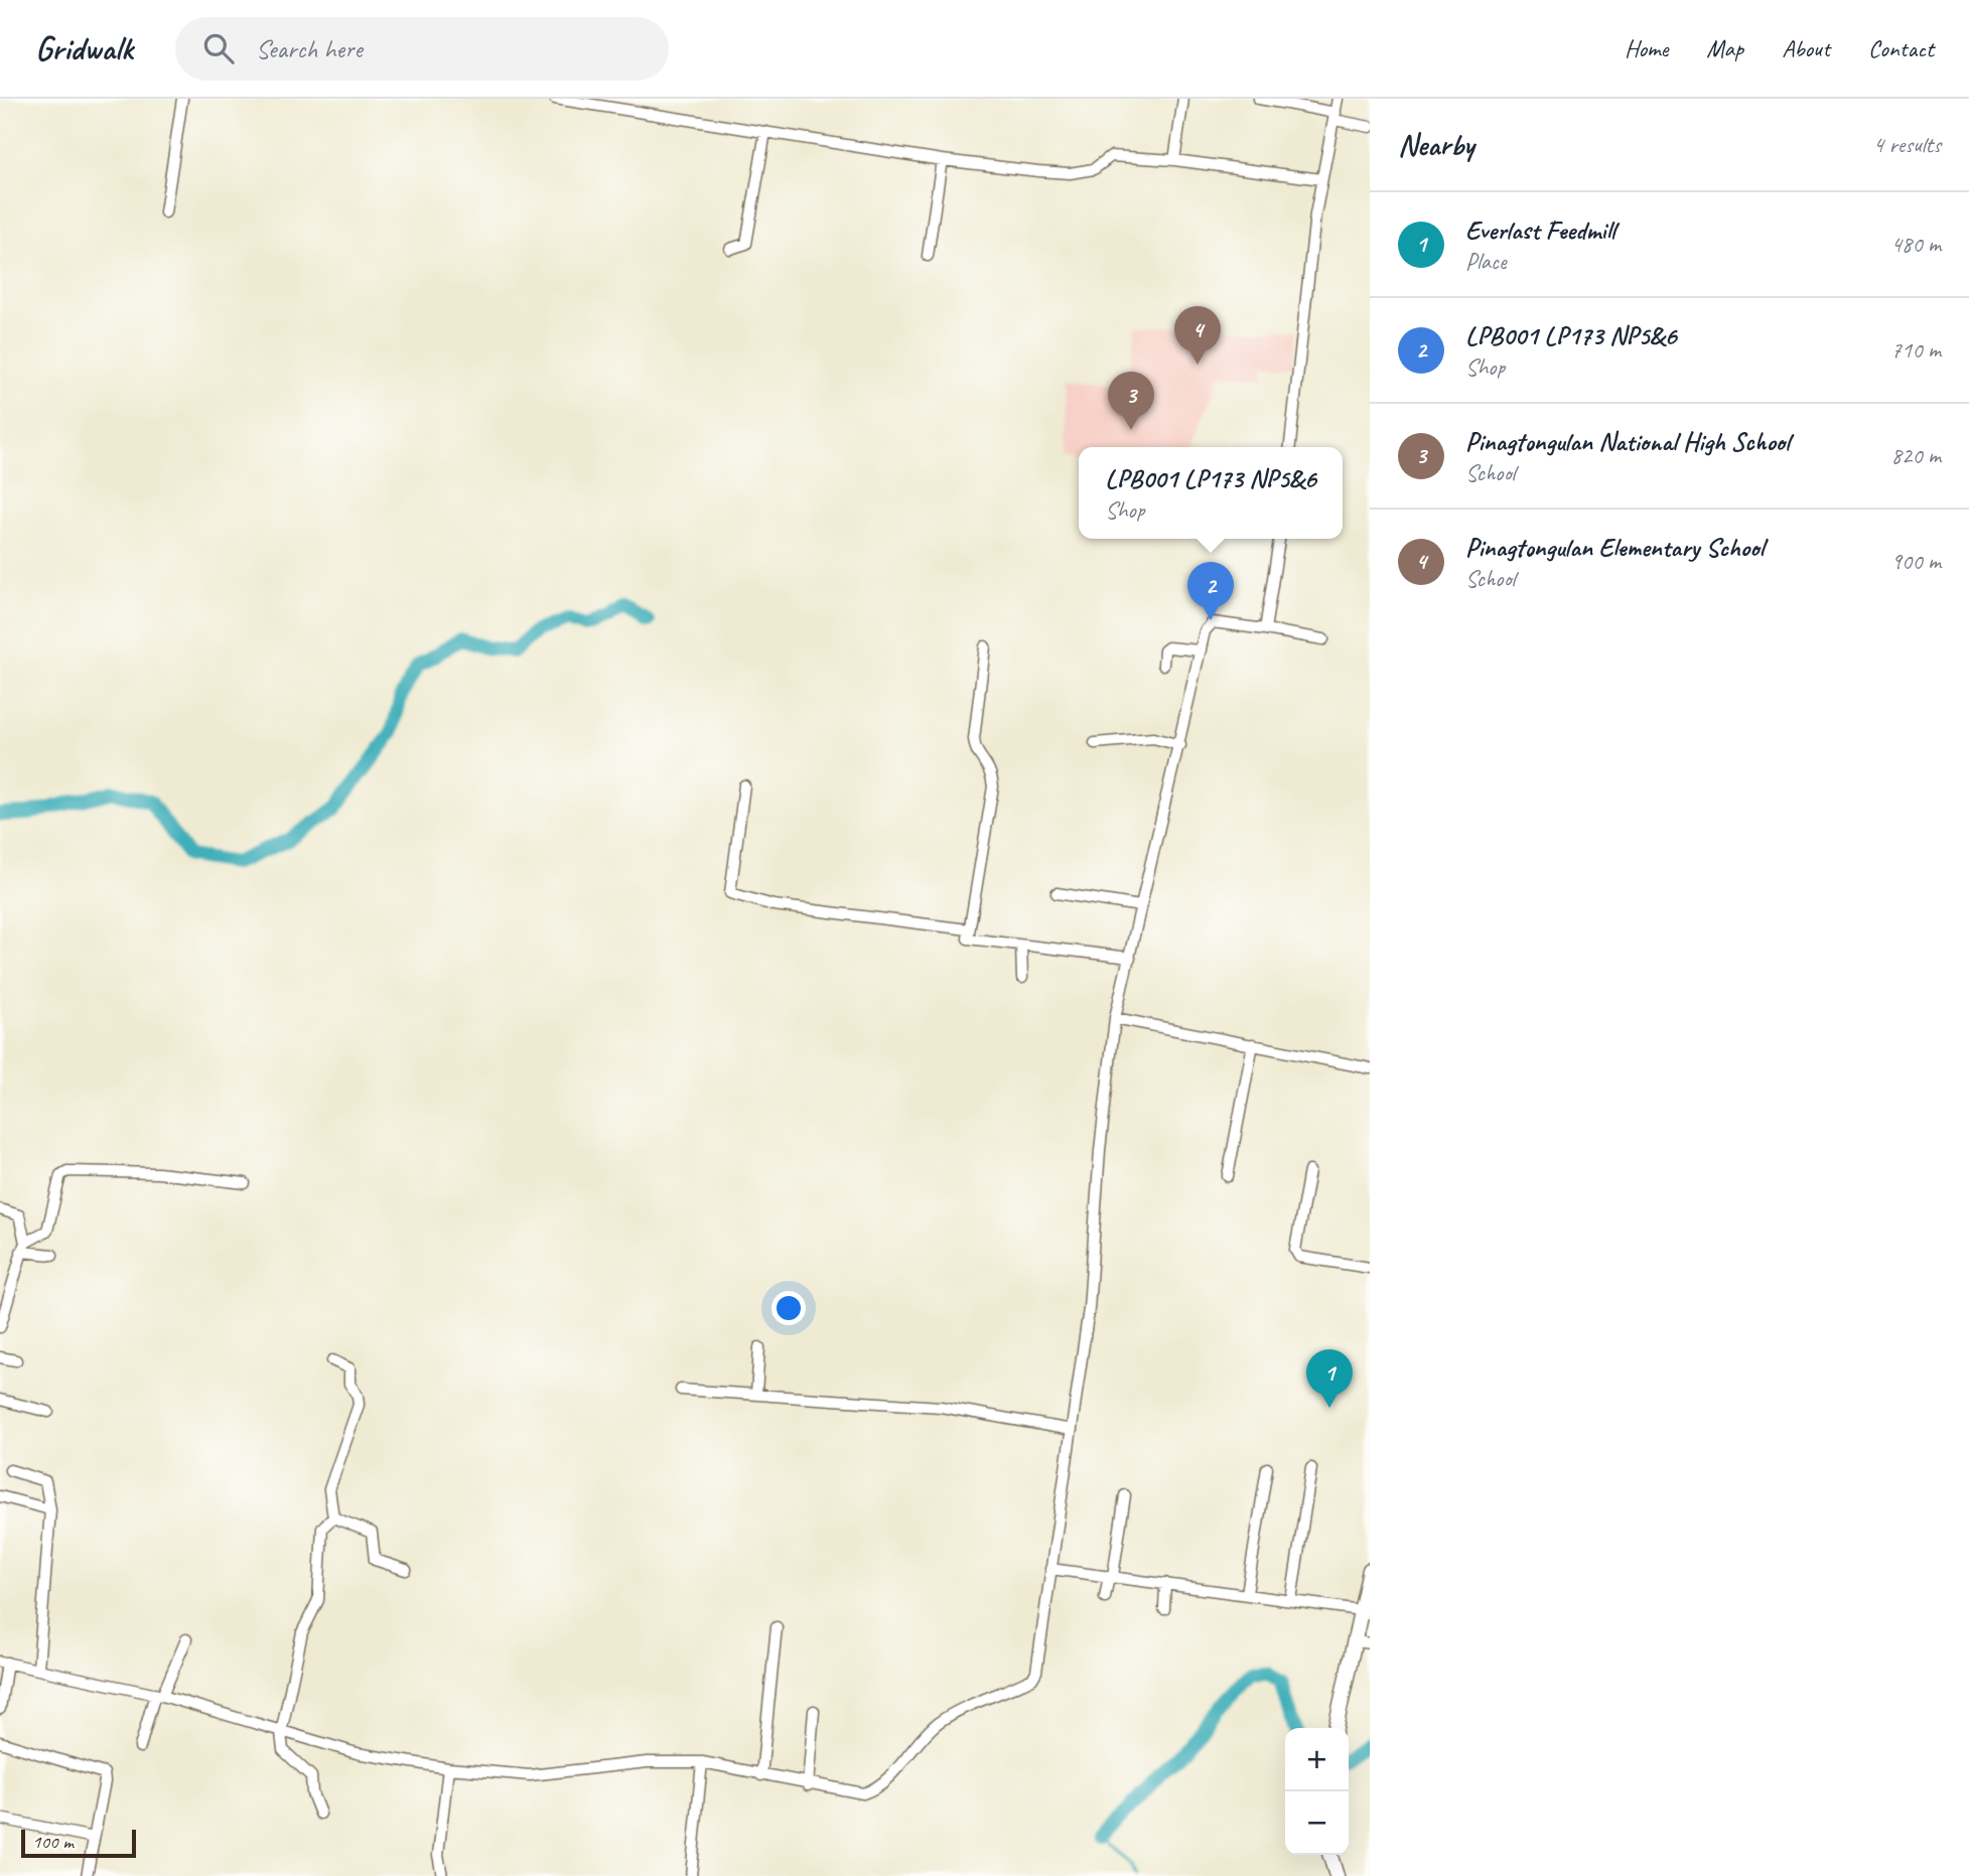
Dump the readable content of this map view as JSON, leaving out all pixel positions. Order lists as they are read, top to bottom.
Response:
{
  "scale_bar": "100 m",
  "page": {
    "header": "Gridwalk",
    "search": "Search here",
    "nav": [
      "Home",
      "Map",
      "About",
      "Contact"
    ],
    "heading": ["Nearby", "4 results"],
    "list": [
      {
        "mark": "1",
        "name": "Everlast Feedmill",
        "note": "Place",
        "value": "480 m"
      },
      {
        "mark": "2",
        "name": "LPB001 LP173 NP5&6",
        "note": "Shop",
        "value": "710 m"
      },
      {
        "mark": "3",
        "name": "Pinagtongulan National High School",
        "note": "School",
        "value": "820 m"
      },
      {
        "mark": "4",
        "name": "Pinagtongulan Elementary School",
        "note": "School",
        "value": "900 m"
      }
    ],
    "pins": [
      "4",
      "3",
      "2",
      "1"
    ],
    "popup": ["LPB001 LP173 NP5&6", "Shop"],
    "map_buttons": ["+", "−"],
    "scale": "100 m"
  }
}
